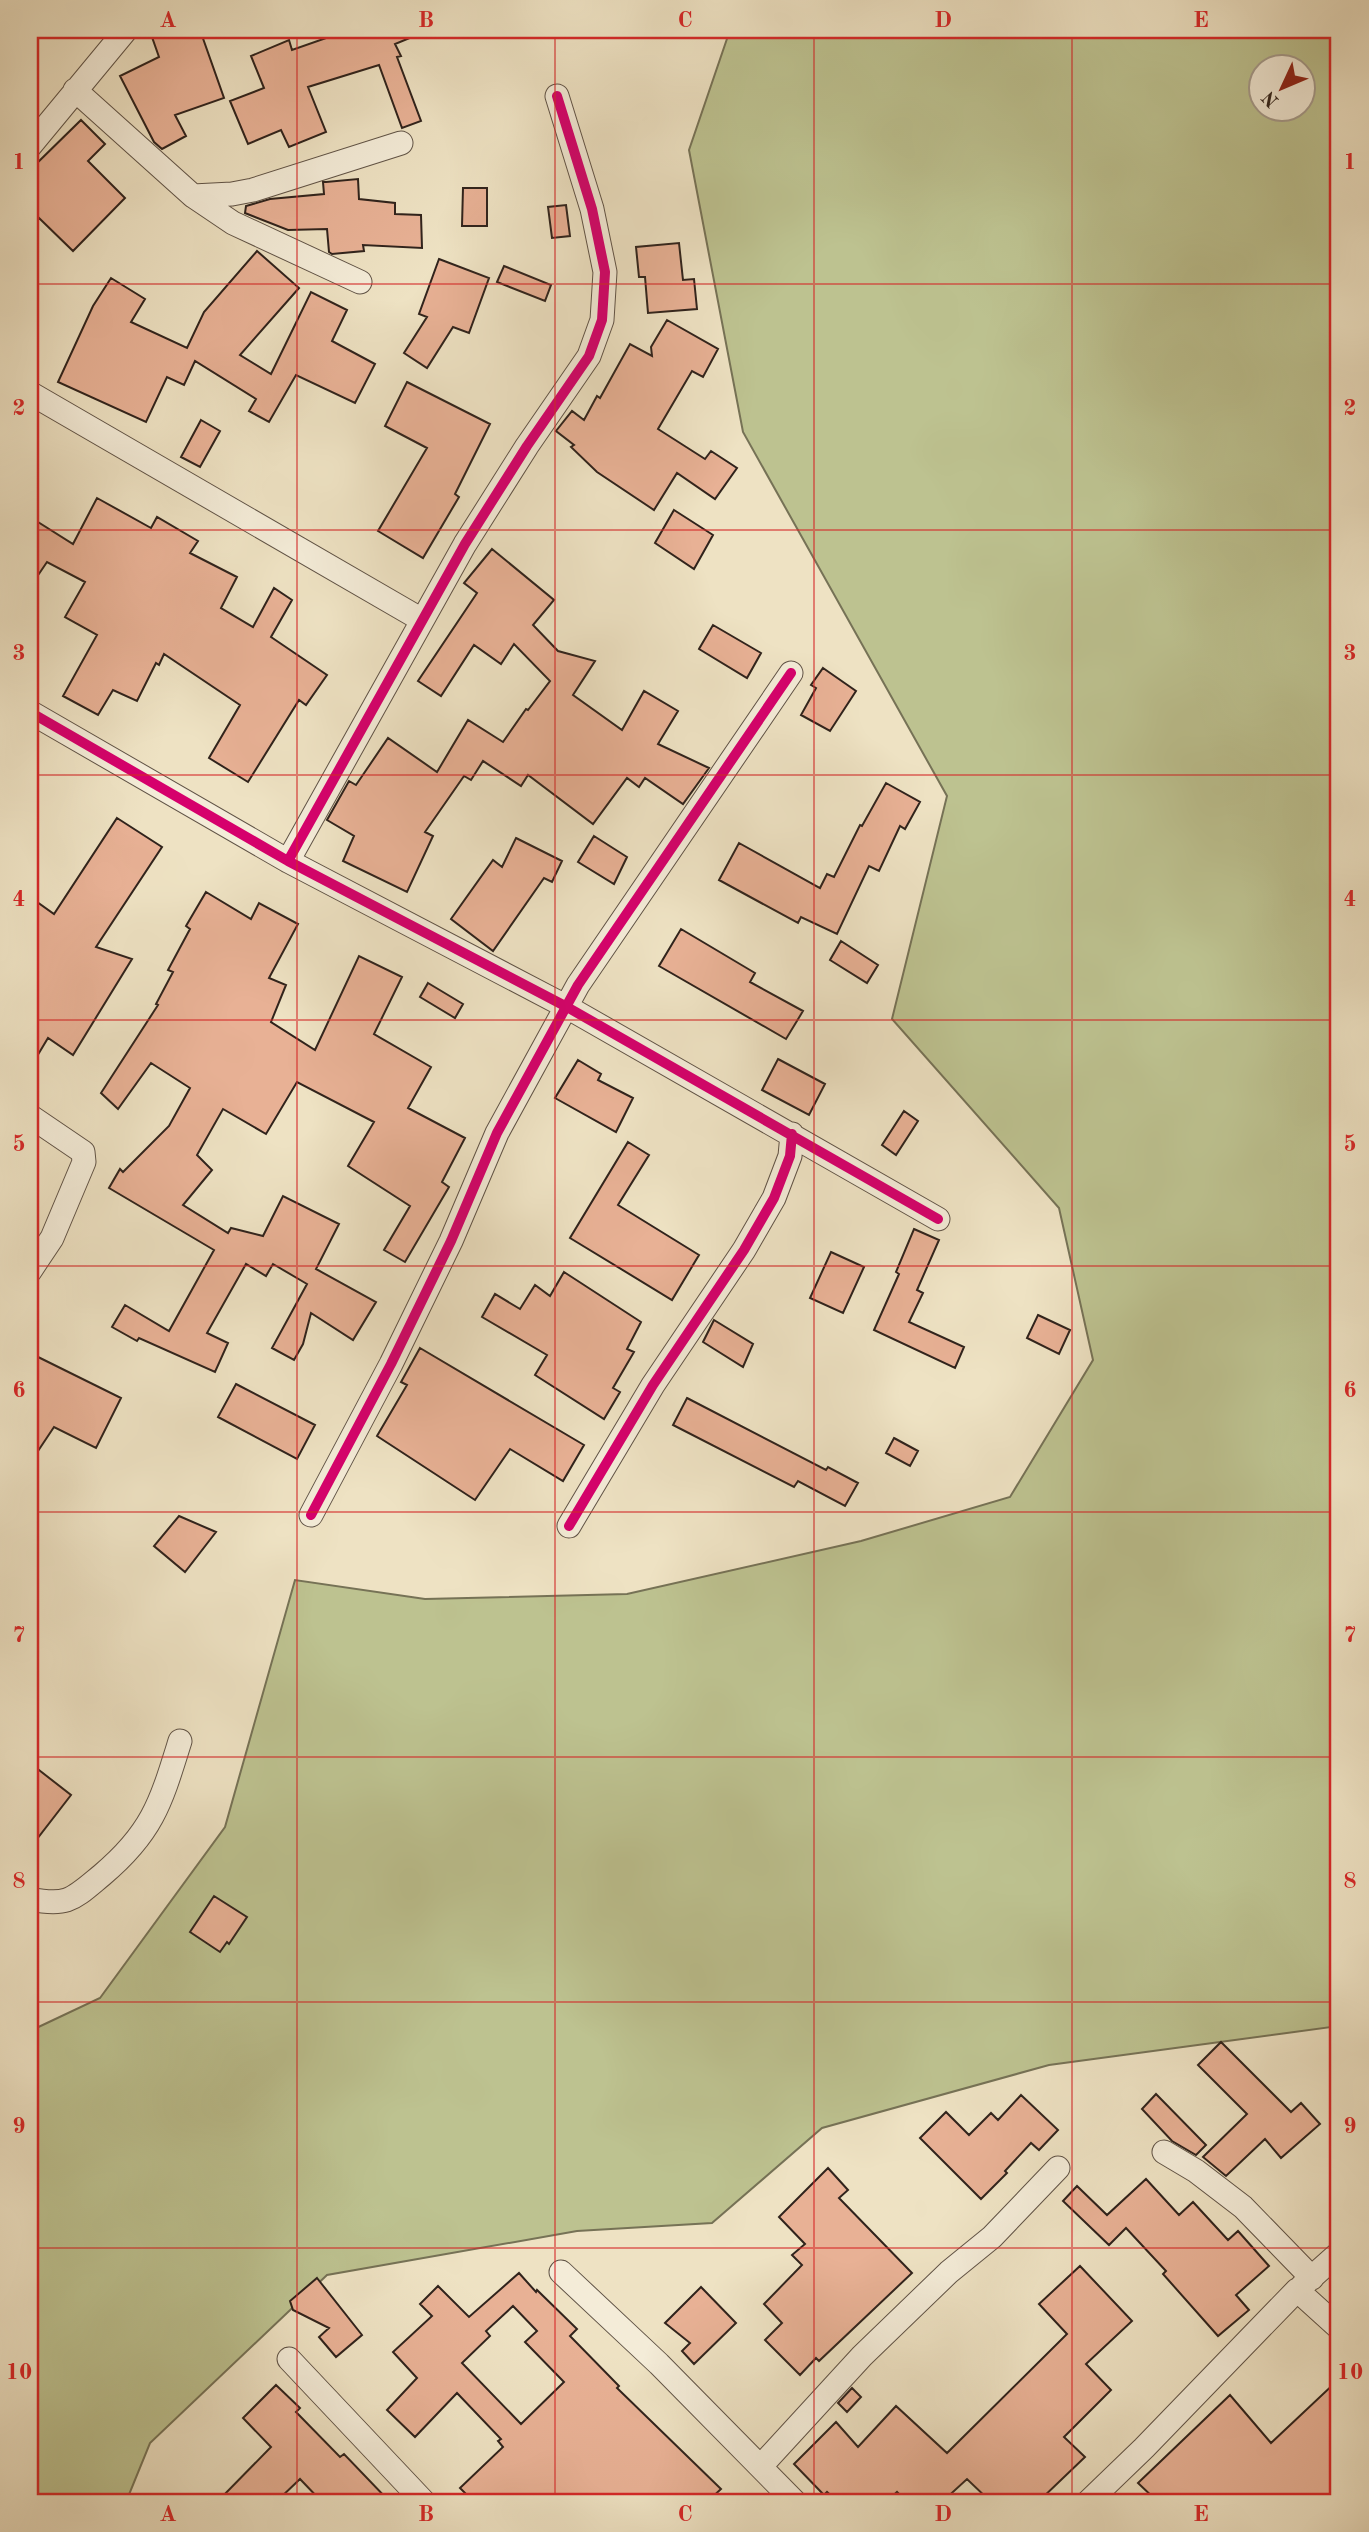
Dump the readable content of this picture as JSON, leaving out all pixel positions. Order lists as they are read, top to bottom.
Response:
{
  "north": "bottom left",
  "grid": {
    "columns": [
      "A",
      "B",
      "C",
      "D",
      "E"
    ],
    "rows": [
      "1",
      "2",
      "3",
      "4",
      "5",
      "6",
      "7",
      "8",
      "9",
      "10"
    ]
  }
}
